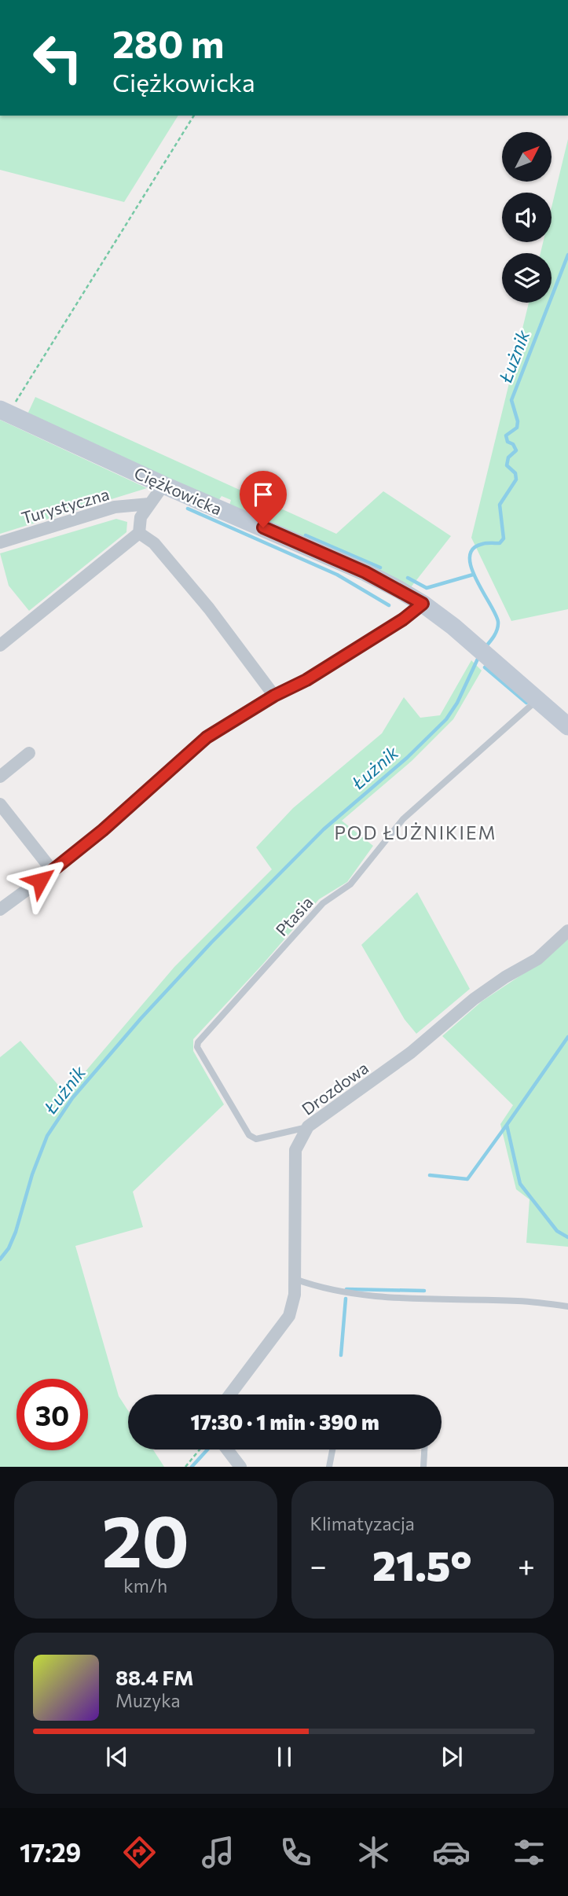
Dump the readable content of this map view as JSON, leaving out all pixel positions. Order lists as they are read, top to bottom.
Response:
{
  "streets": {
    "street": ["Ciężkowicka", "Turystyczna", "Drozdowa"],
    "lane": ["Ptasia"]
  },
  "crossings": [
    ["Ciężkowicka", "Ptasia"],
    ["Ptasia", "Drozdowa"]
  ],
  "districts": ["POD ŁUŻNIKIEM"],
  "water": ["Łużnik"],
  "north": "top right",
  "page": {
    "turn": ["280 m", "Ciężkowicka"],
    "limit": "30",
    "trip": "17:30 · 1 min · 390 m",
    "tile": [
      ["20", "km/h"],
      "Klimatyzacja"
    ],
    "heat": ["−", "21.5°", "+"],
    "song": ["88.4 FM", "Muzyka"],
    "tabs": "17:29"
  }
}
